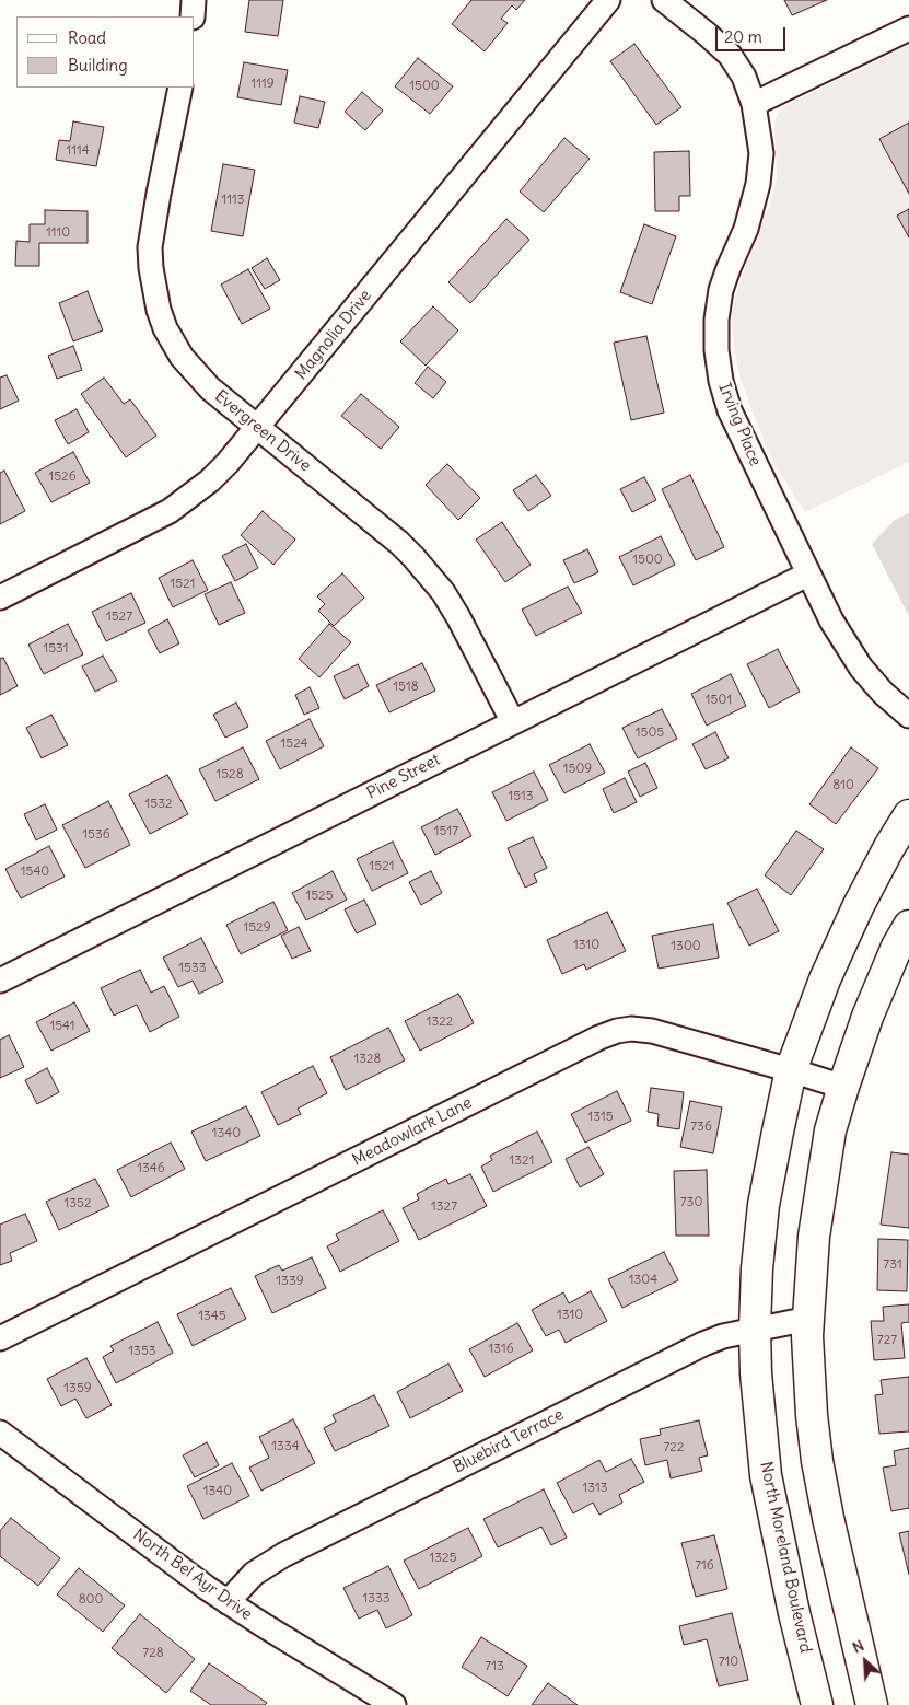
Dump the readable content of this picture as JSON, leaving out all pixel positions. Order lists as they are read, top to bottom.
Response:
{
  "streets": {
    "street": [
      "Magnolia Drive",
      "Irving Place",
      "Evergreen Drive",
      "Pine Street",
      "Meadowlark Lane",
      "Bluebird Terrace",
      "North Moreland Boulevard",
      "North Bel Ayr Drive"
    ]
  },
  "crossings": [
    ["Magnolia Drive", "Evergreen Drive"],
    ["Irving Place", "Pine Street"],
    ["Evergreen Drive", "Pine Street"],
    ["Meadowlark Lane", "North Moreland Boulevard"],
    ["Bluebird Terrace", "North Moreland Boulevard"],
    ["Bluebird Terrace", "North Bel Ayr Drive"]
  ],
  "house_numbers": [
    "1119",
    "1500",
    "1114",
    "1113",
    "1110",
    "1526",
    "1500",
    "1521",
    "1527",
    "1531",
    "1518",
    "1501",
    "1505",
    "1524",
    "1509",
    "1528",
    "810",
    "1513",
    "1532",
    "1517",
    "1536",
    "1521",
    "1540",
    "1525",
    "1529",
    "1310",
    "1300",
    "1533",
    "1322",
    "1541",
    "1328",
    "1315",
    "736",
    "1340",
    "1321",
    "1346",
    "730",
    "1352",
    "1327",
    "731",
    "1304",
    "1339",
    "1310",
    "1345",
    "727",
    "1316",
    "1353",
    "1359",
    "1334",
    "722",
    "1313",
    "1340",
    "1325",
    "716",
    "1333",
    "800",
    "728",
    "710",
    "713"
  ],
  "legend": ["Road", "Building"],
  "scale_bar": "20 m",
  "north": "top left"
}
